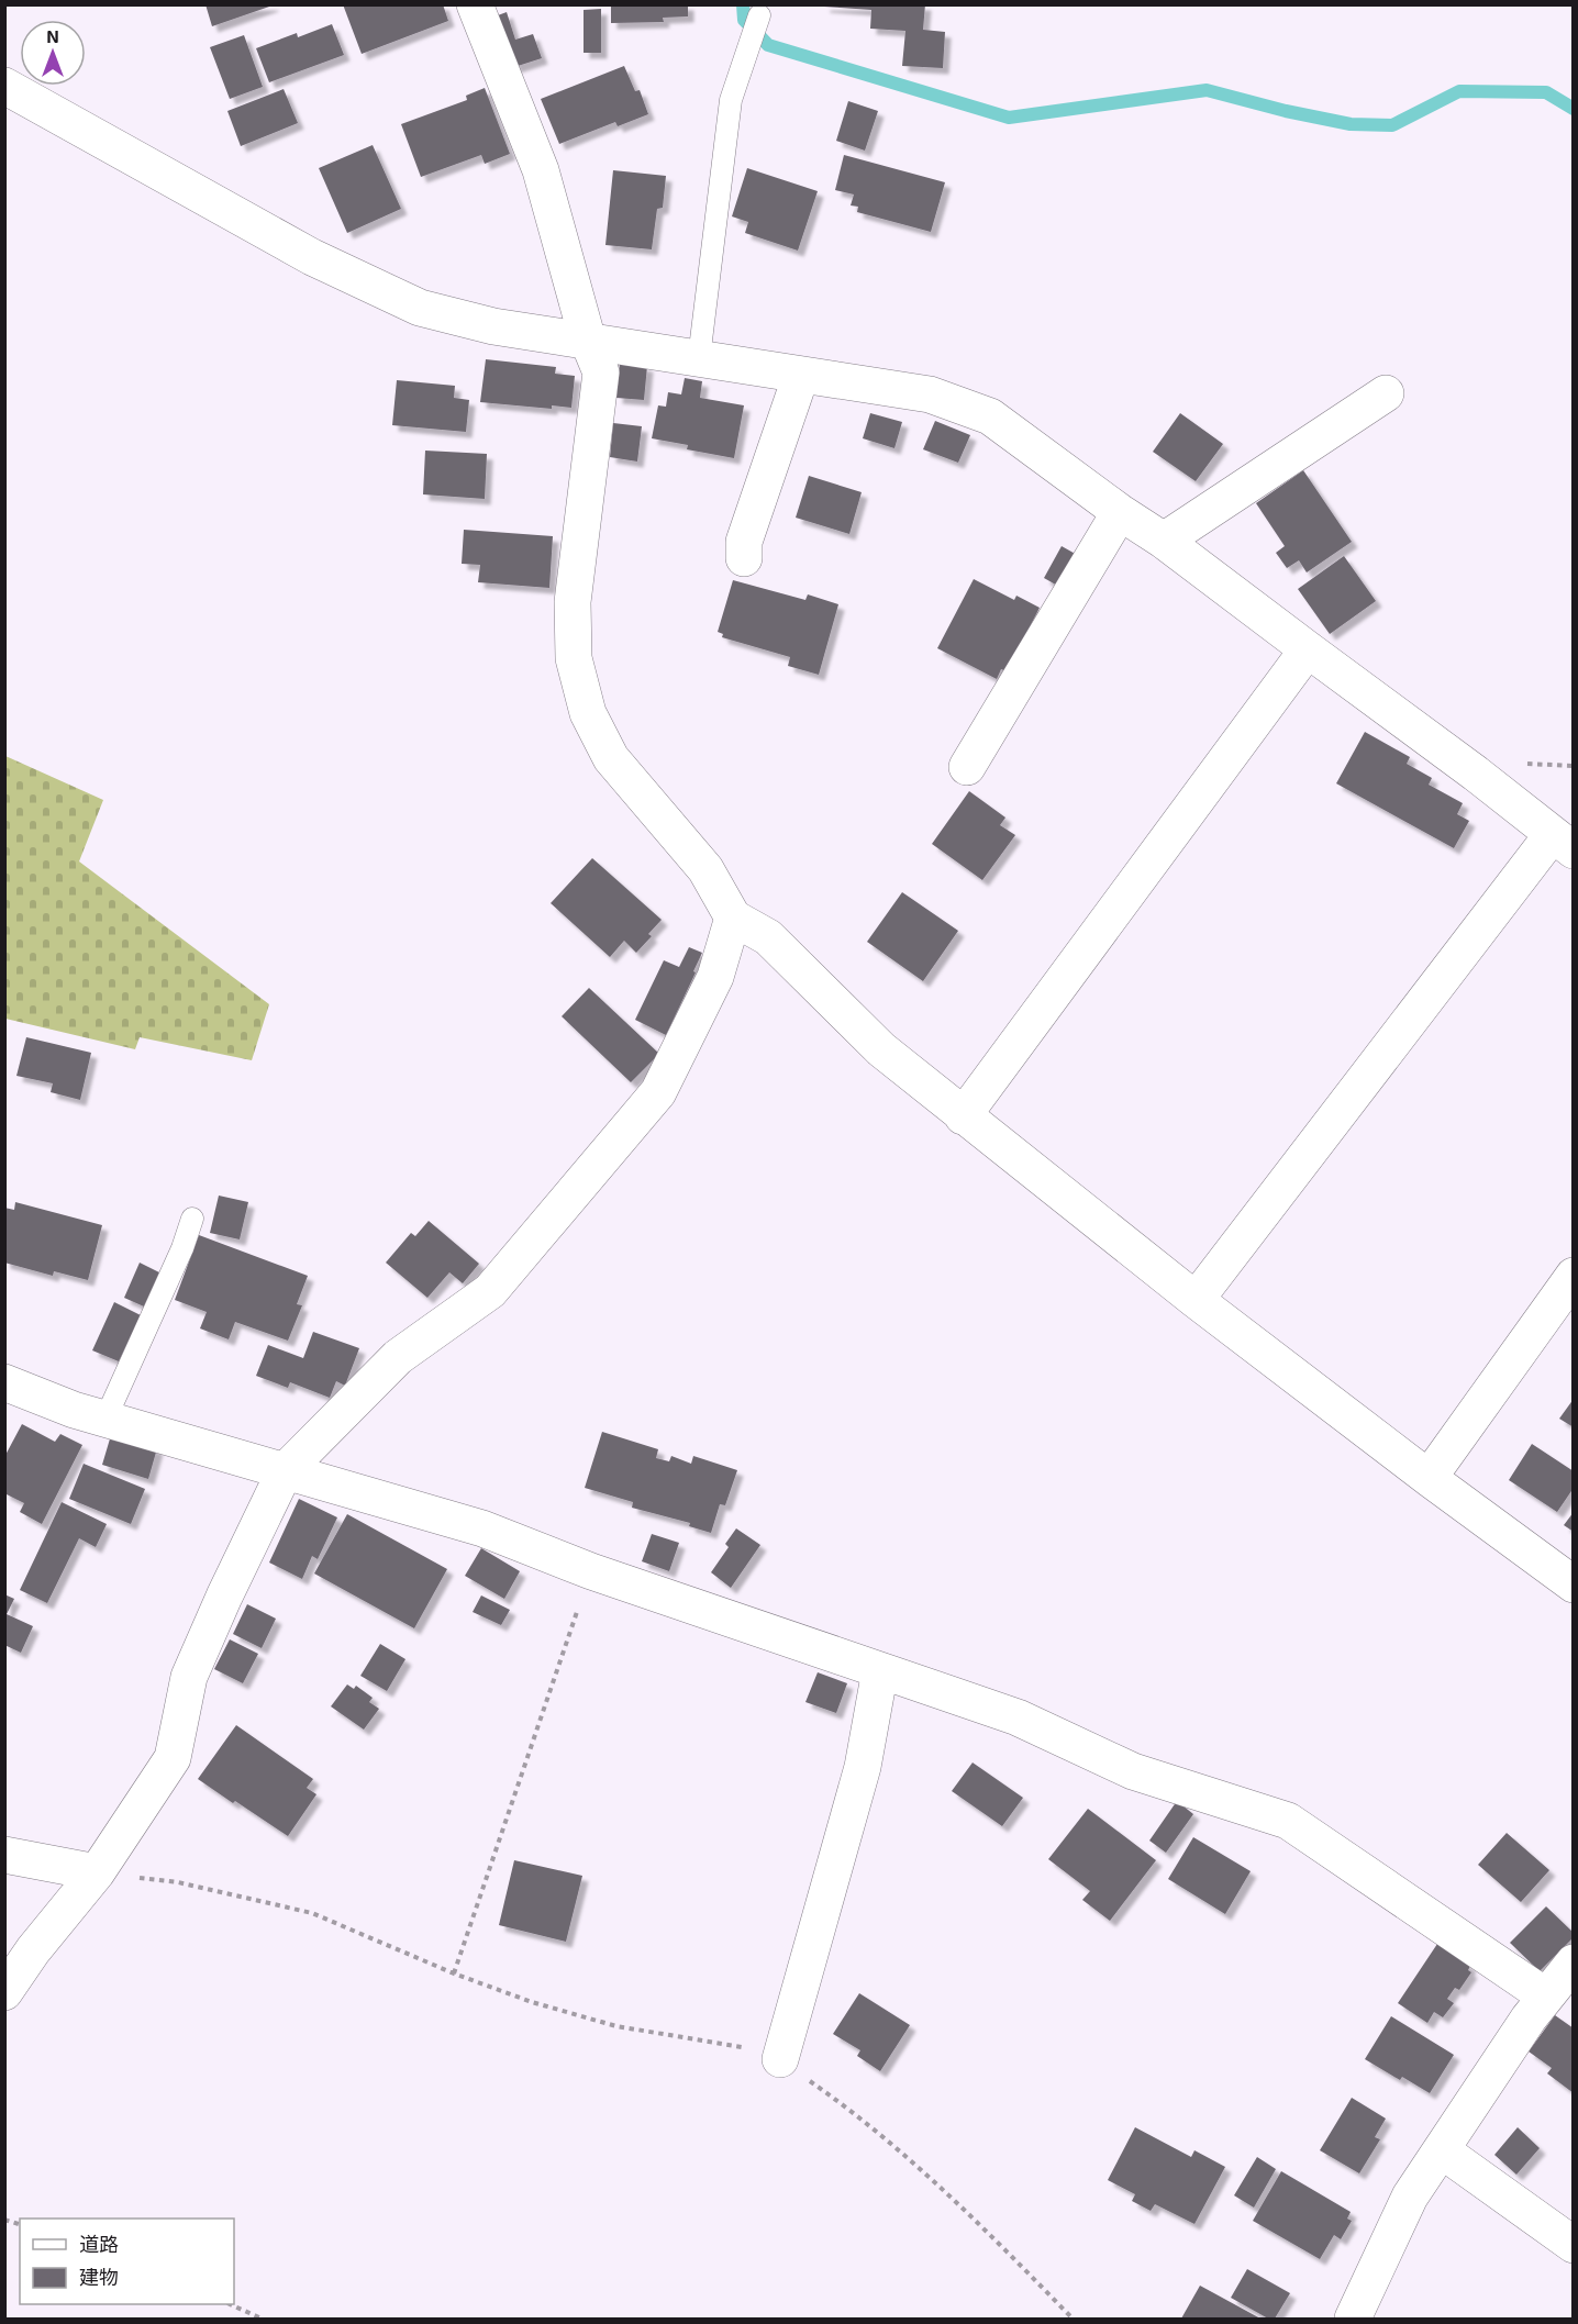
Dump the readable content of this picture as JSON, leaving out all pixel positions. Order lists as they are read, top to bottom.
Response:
{
  "legend": ["道路", "建物"],
  "north": "top"
}
